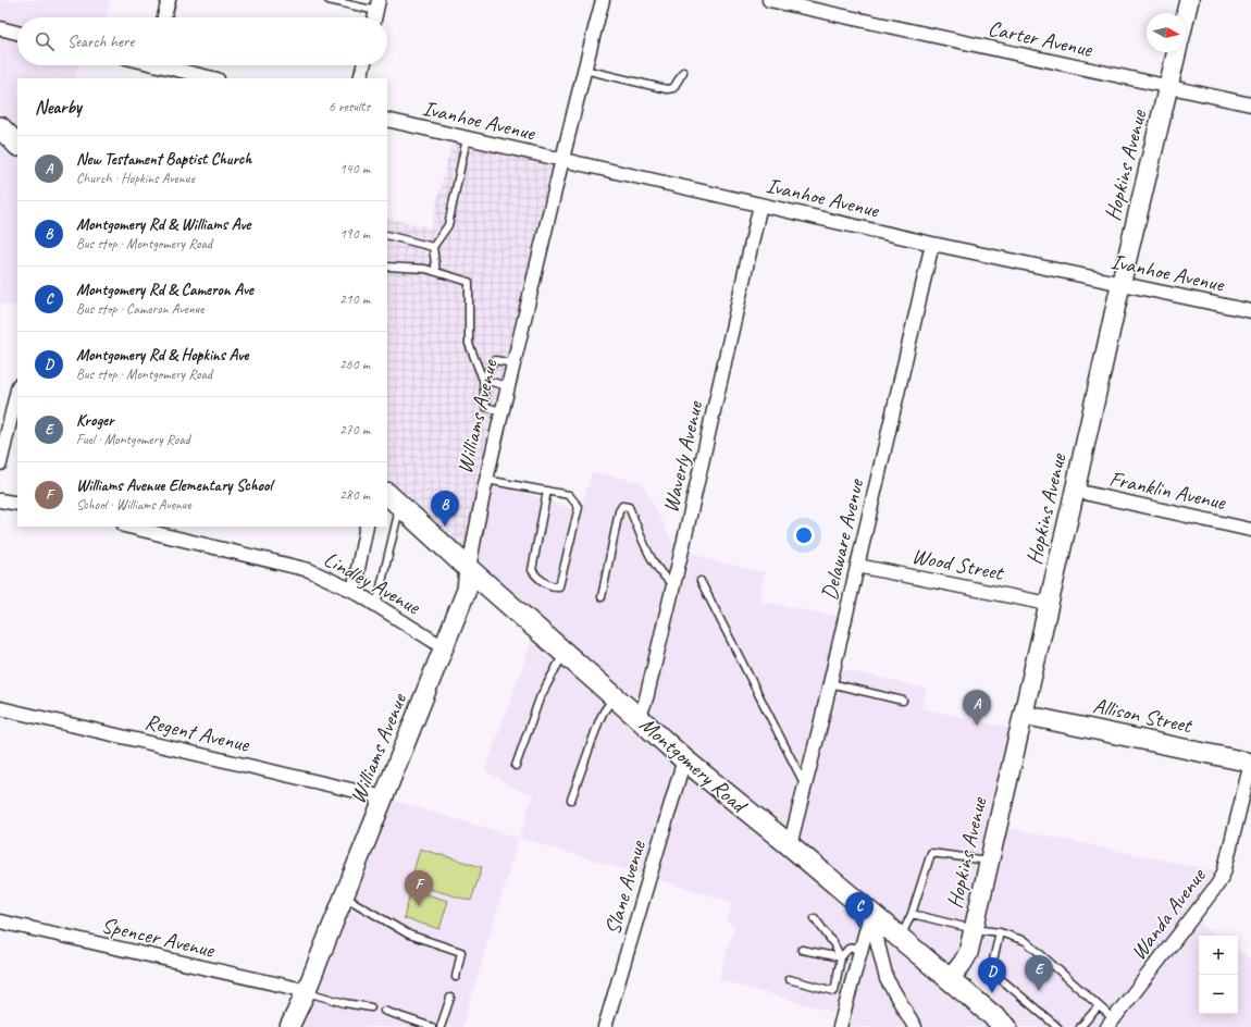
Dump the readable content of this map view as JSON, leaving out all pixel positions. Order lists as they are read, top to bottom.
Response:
{
  "streets": {
    "main road": ["Montgomery Road"],
    "street": [
      "Carter Avenue",
      "Ivanhoe Avenue",
      "Hopkins Avenue",
      "Williams Avenue",
      "Waverly Avenue",
      "Franklin Avenue",
      "Delaware Avenue",
      "Wood Street",
      "Lindley Avenue",
      "Allison Street",
      "Regent Avenue",
      "Slane Avenue",
      "Wanda Avenue",
      "Spencer Avenue"
    ]
  },
  "crossings": [
    ["Carter Avenue", "Hopkins Avenue"],
    ["Ivanhoe Avenue", "Hopkins Avenue"],
    ["Ivanhoe Avenue", "Williams Avenue"],
    ["Ivanhoe Avenue", "Waverly Avenue"],
    ["Ivanhoe Avenue", "Delaware Avenue"],
    ["Hopkins Avenue", "Franklin Avenue"],
    ["Hopkins Avenue", "Wood Street"],
    ["Hopkins Avenue", "Allison Street"],
    ["Hopkins Avenue", "Montgomery Road"],
    ["Williams Avenue", "Lindley Avenue"],
    ["Williams Avenue", "Regent Avenue"],
    ["Williams Avenue", "Montgomery Road"],
    ["Williams Avenue", "Spencer Avenue"],
    ["Waverly Avenue", "Montgomery Road"],
    ["Delaware Avenue", "Wood Street"],
    ["Delaware Avenue", "Montgomery Road"],
    ["Allison Street", "Wanda Avenue"],
    ["Montgomery Road", "Slane Avenue"]
  ],
  "north": "right",
  "page": {
    "search": "Search here",
    "heading": ["Nearby", "6 results"],
    "list": [
      {
        "mark": "A",
        "name": "New Testament Baptist Church",
        "note": "Church · Hopkins Avenue",
        "value": "140 m"
      },
      {
        "mark": "B",
        "name": "Montgomery Rd & Williams Ave",
        "note": "Bus stop · Montgomery Road",
        "value": "190 m"
      },
      {
        "mark": "C",
        "name": "Montgomery Rd & Cameron Ave",
        "note": "Bus stop · Cameron Avenue",
        "value": "210 m"
      },
      {
        "mark": "D",
        "name": "Montgomery Rd & Hopkins Ave",
        "note": "Bus stop · Montgomery Road",
        "value": "260 m"
      },
      {
        "mark": "E",
        "name": "Kroger",
        "note": "Fuel · Montgomery Road",
        "value": "270 m"
      },
      {
        "mark": "F",
        "name": "Williams Avenue Elementary School",
        "note": "School · Williams Avenue",
        "value": "280 m"
      }
    ],
    "pins": [
      "B",
      "A",
      "F",
      "C",
      "E",
      "D"
    ],
    "map_buttons": ["+", "−"]
  }
}
